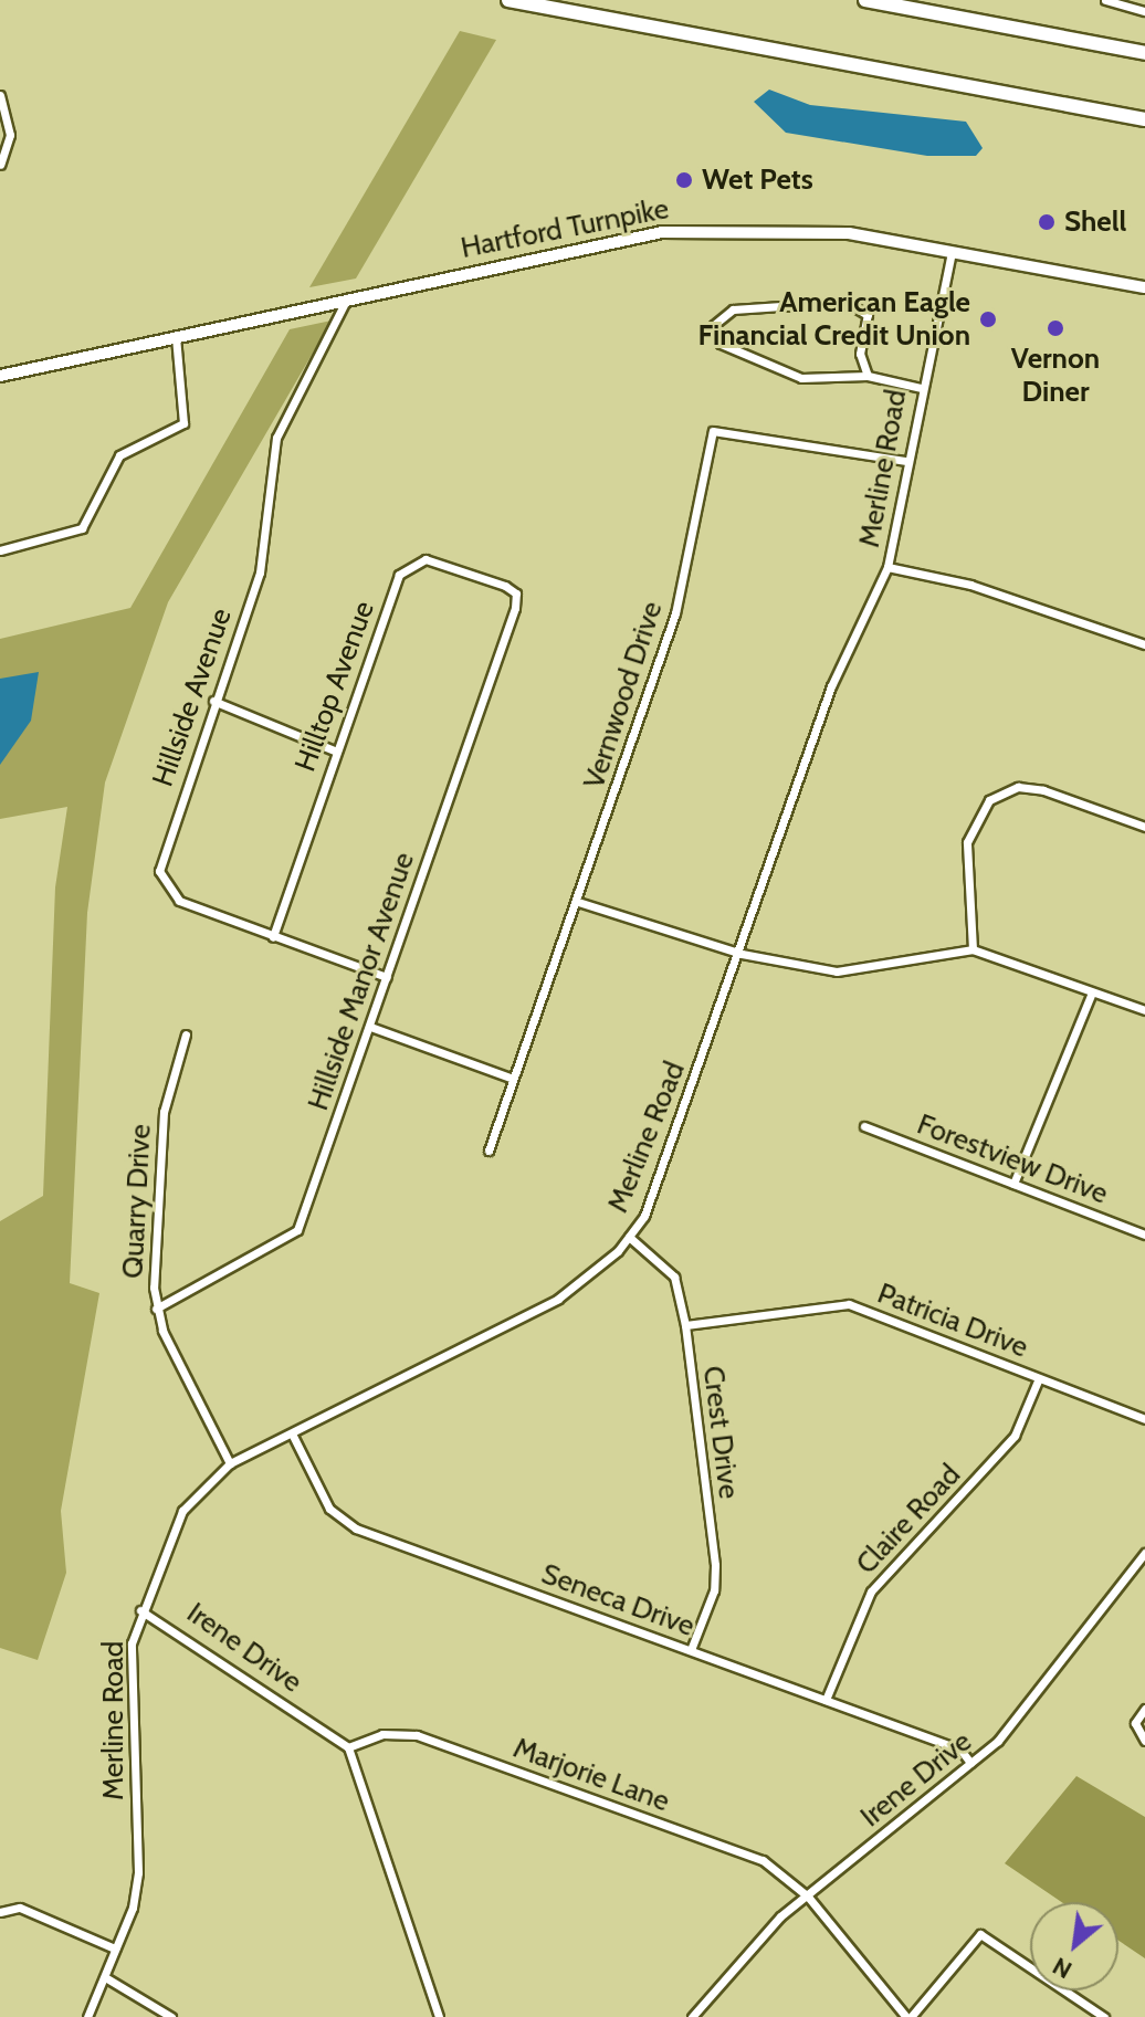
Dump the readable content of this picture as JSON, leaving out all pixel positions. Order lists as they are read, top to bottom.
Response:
{
  "streets": {
    "main road": ["Hartford Turnpike"],
    "street": [
      "Merline Road",
      "Hilltop Avenue",
      "Vernwood Drive",
      "Hillside Avenue",
      "Hillside Manor Avenue",
      "Forestview Drive",
      "Quarry Drive",
      "Patricia Drive",
      "Crest Drive",
      "Claire Road",
      "Seneca Drive",
      "Irene Drive",
      "Marjorie Lane"
    ]
  },
  "crossings": [
    ["Hartford Turnpike", "Merline Road"],
    ["Hartford Turnpike", "Hillside Avenue"],
    ["Merline Road", "Vernwood Drive"],
    ["Merline Road", "Quarry Drive"],
    ["Merline Road", "Crest Drive"],
    ["Merline Road", "Seneca Drive"],
    ["Merline Road", "Irene Drive"],
    ["Hilltop Avenue", "Hillside Avenue"],
    ["Hilltop Avenue", "Hillside Manor Avenue"],
    ["Hillside Avenue", "Hillside Manor Avenue"],
    ["Hillside Manor Avenue", "Quarry Drive"],
    ["Patricia Drive", "Crest Drive"],
    ["Patricia Drive", "Claire Road"],
    ["Crest Drive", "Seneca Drive"],
    ["Claire Road", "Seneca Drive"],
    ["Seneca Drive", "Irene Drive"],
    ["Irene Drive", "Marjorie Lane"]
  ],
  "places": [
    "Wet Pets",
    "Shell",
    "American Eagle Financial Credit Union",
    "Vernon Diner"
  ],
  "north": "bottom left"
}
